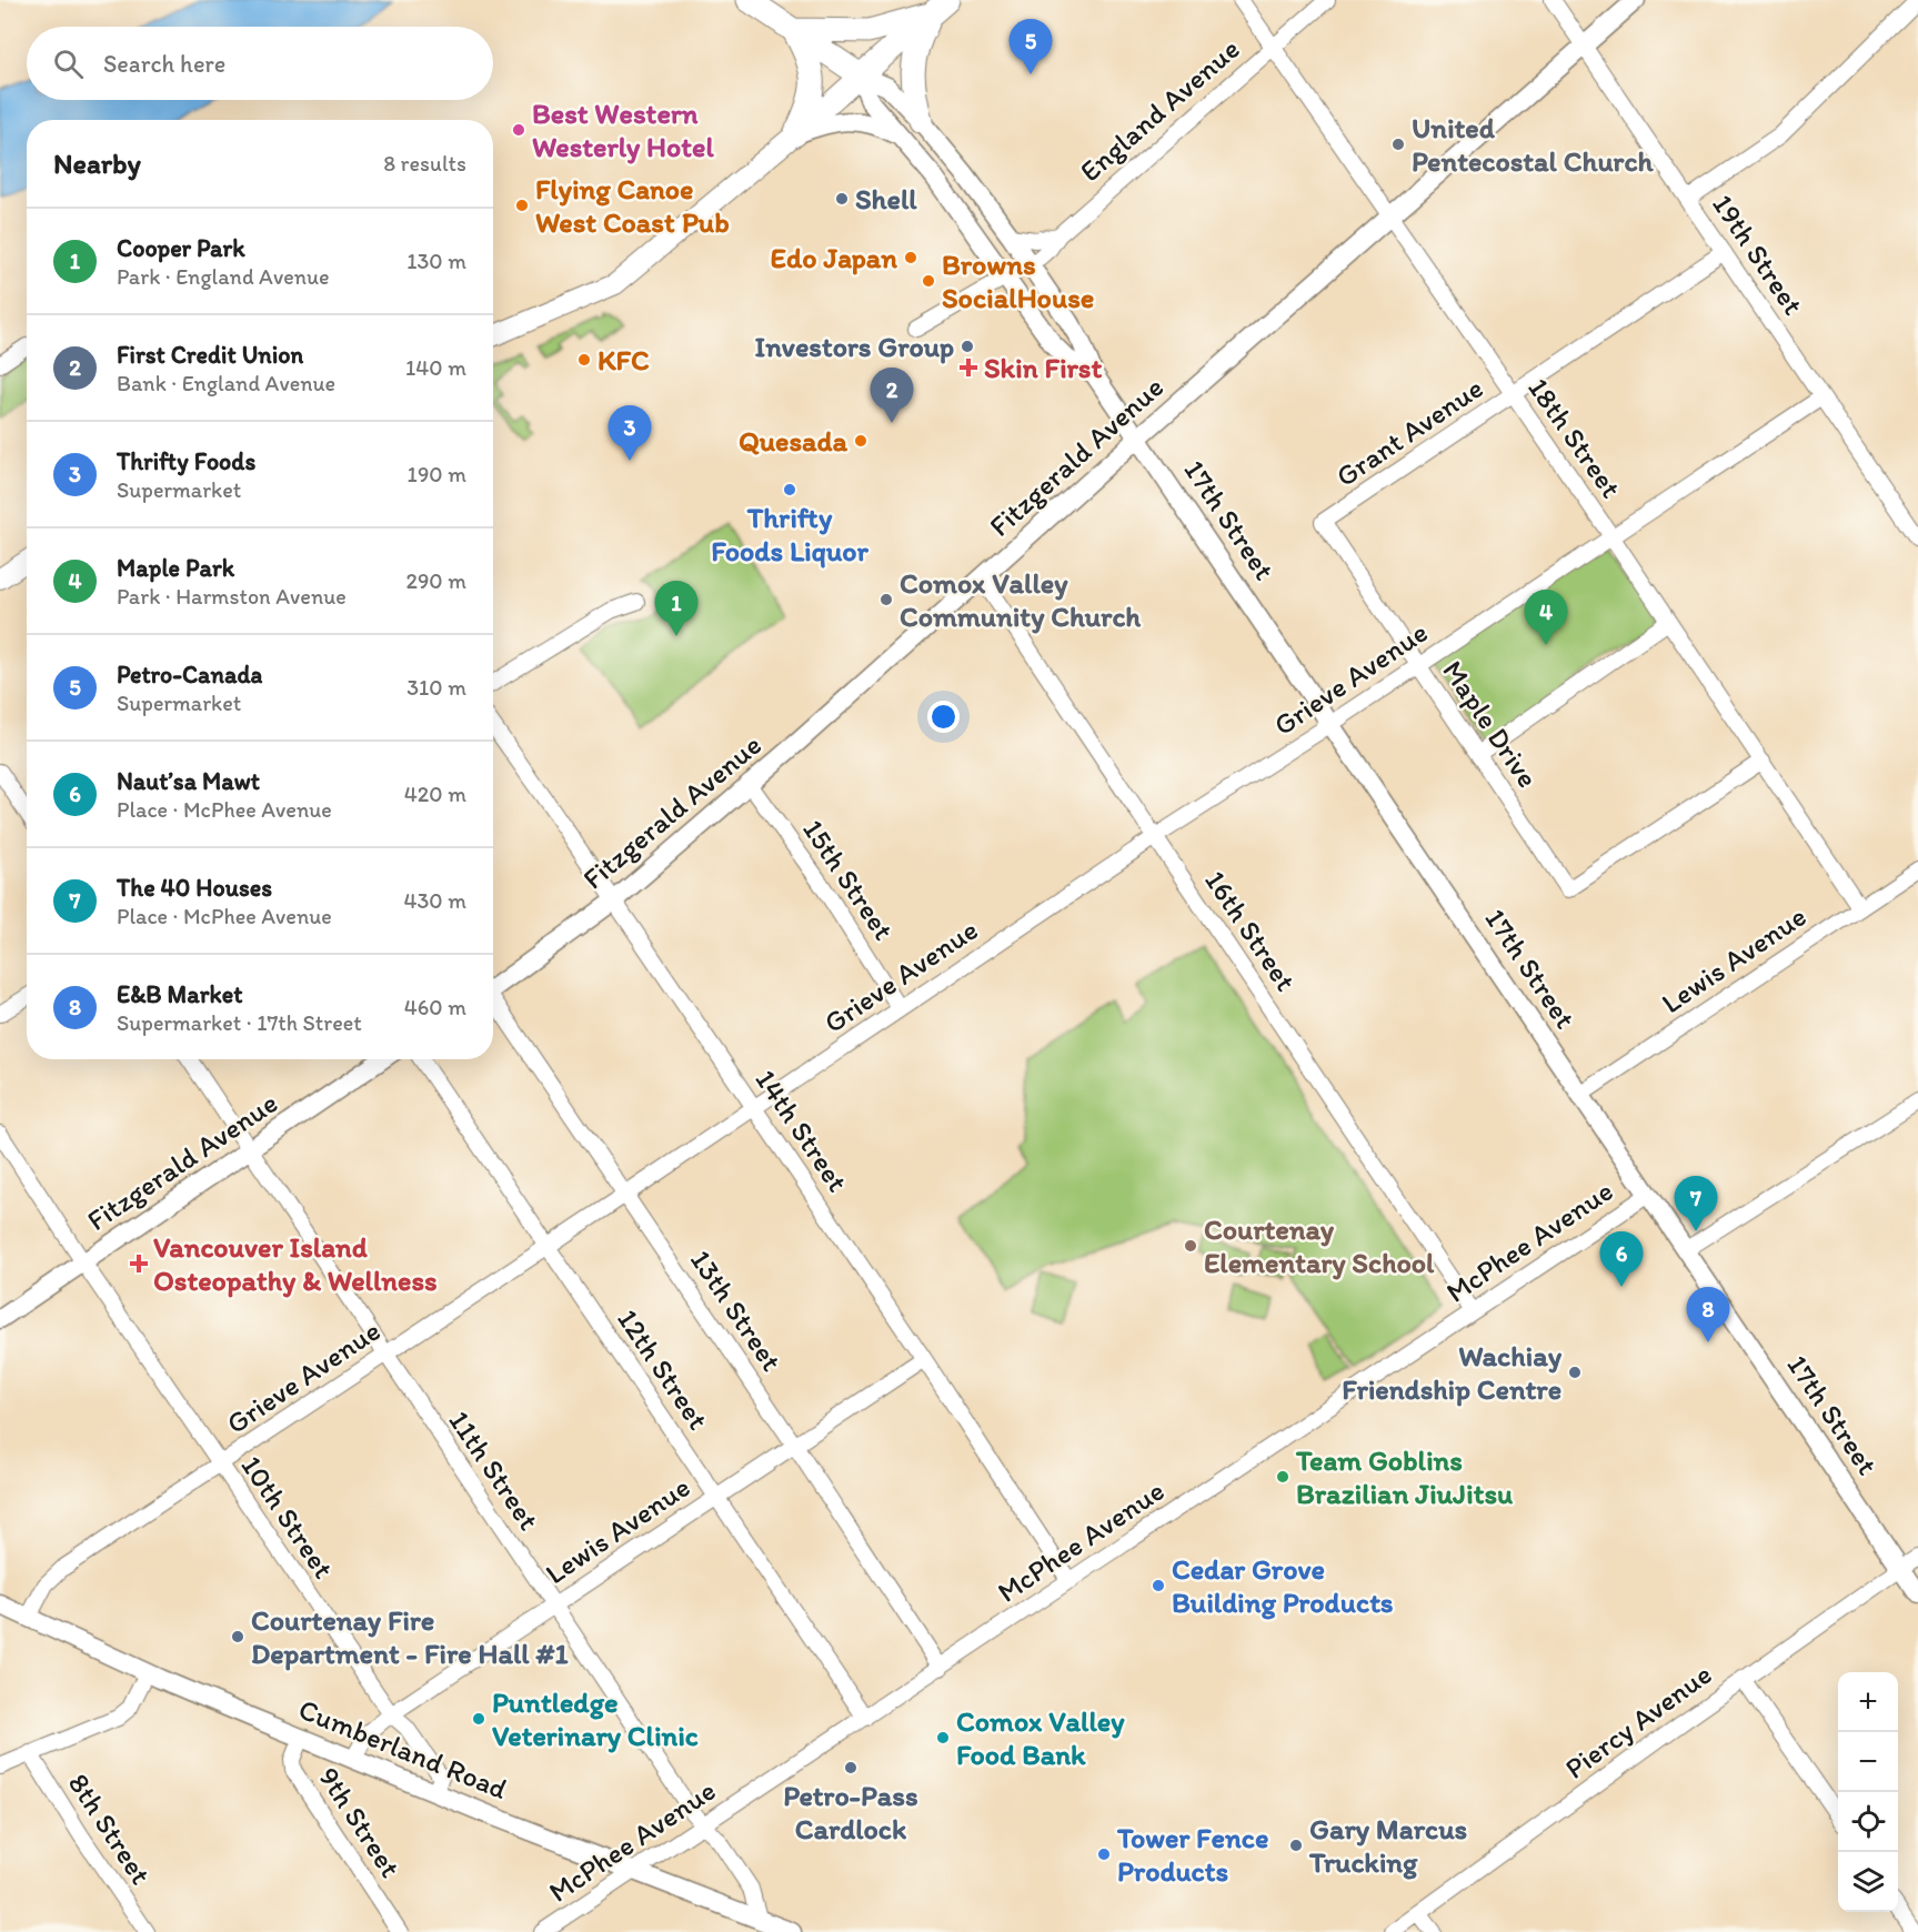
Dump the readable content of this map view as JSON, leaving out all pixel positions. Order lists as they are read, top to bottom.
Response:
{
  "streets": {
    "main road": ["17th Street"],
    "street": [
      "England Avenue",
      "19th Street",
      "Grant Avenue",
      "18th Street",
      "Fitzgerald Avenue",
      "Grieve Avenue",
      "Maple Drive",
      "15th Street",
      "16th Street",
      "Lewis Avenue",
      "14th Street",
      "McPhee Avenue",
      "13th Street",
      "12th Street",
      "11th Street",
      "10th Street",
      "Piercy Avenue",
      "Cumberland Road",
      "9th Street",
      "8th Street"
    ]
  },
  "crossings": [
    ["England Avenue", "18th Street"],
    ["England Avenue", "17th Street"],
    ["19th Street", "Grant Avenue"],
    ["19th Street", "Fitzgerald Avenue"],
    ["19th Street", "Grieve Avenue"],
    ["Grant Avenue", "18th Street"],
    ["Grant Avenue", "Maple Drive"],
    ["18th Street", "Fitzgerald Avenue"],
    ["18th Street", "Grieve Avenue"],
    ["18th Street", "Maple Drive"],
    ["18th Street", "Lewis Avenue"],
    ["Fitzgerald Avenue", "17th Street"],
    ["Fitzgerald Avenue", "15th Street"],
    ["Fitzgerald Avenue", "16th Street"],
    ["Fitzgerald Avenue", "14th Street"],
    ["Fitzgerald Avenue", "11th Street"],
    ["Fitzgerald Avenue", "10th Street"],
    ["17th Street", "Grieve Avenue"],
    ["17th Street", "Lewis Avenue"],
    ["17th Street", "McPhee Avenue"],
    ["17th Street", "Piercy Avenue"],
    ["Grieve Avenue", "Maple Drive"],
    ["Grieve Avenue", "15th Street"],
    ["Grieve Avenue", "16th Street"],
    ["Grieve Avenue", "14th Street"],
    ["Grieve Avenue", "13th Street"],
    ["Grieve Avenue", "12th Street"],
    ["Grieve Avenue", "11th Street"],
    ["Grieve Avenue", "10th Street"],
    ["Grieve Avenue", "Cumberland Road"],
    ["16th Street", "McPhee Avenue"],
    ["Lewis Avenue", "14th Street"],
    ["Lewis Avenue", "13th Street"],
    ["Lewis Avenue", "12th Street"],
    ["Lewis Avenue", "11th Street"],
    ["Lewis Avenue", "10th Street"],
    ["Lewis Avenue", "Cumberland Road"],
    ["14th Street", "McPhee Avenue"],
    ["McPhee Avenue", "13th Street"],
    ["McPhee Avenue", "12th Street"],
    ["McPhee Avenue", "11th Street"],
    ["McPhee Avenue", "Cumberland Road"],
    ["11th Street", "Cumberland Road"],
    ["10th Street", "Cumberland Road"],
    ["Cumberland Road", "9th Street"]
  ],
  "places": {
    "other": [
      "Best Western Westerly Hotel",
      "United Pentecostal Church",
      "Shell",
      "Flying Canoe West Coast Pub",
      "Edo Japan",
      "Browns SocialHouse",
      "Investors Group",
      "KFC",
      "Quesada",
      "Thrifty Foods Liquor",
      "Comox Valley Community Church",
      "Courtenay Elementary School",
      "Wachiay Friendship Centre",
      "Team Goblins Brazilian JiuJitsu",
      "Cedar Grove Building Products",
      "Courtenay Fire Department - Fire Hall #1",
      "Puntledge Veterinary Clinic",
      "Comox Valley Food Bank",
      "Petro-Pass Cardlock",
      "Gary Marcus Trucking",
      "Tower Fence Products"
    ],
    "health": ["Skin First", "Vancouver Island Osteopathy & Wellness"]
  },
  "page": {
    "pins": [
      "5",
      "2",
      "3",
      "1",
      "4",
      "7",
      "6",
      "8"
    ],
    "search": "Search here",
    "heading": ["Nearby", "8 results"],
    "list": [
      {
        "mark": "1",
        "name": "Cooper Park",
        "note": "Park · England Avenue",
        "value": "130 m"
      },
      {
        "mark": "2",
        "name": "First Credit Union",
        "note": "Bank · England Avenue",
        "value": "140 m"
      },
      {
        "mark": "3",
        "name": "Thrifty Foods",
        "note": "Supermarket",
        "value": "190 m"
      },
      {
        "mark": "4",
        "name": "Maple Park",
        "note": "Park · Harmston Avenue",
        "value": "290 m"
      },
      {
        "mark": "5",
        "name": "Petro-Canada",
        "note": "Supermarket",
        "value": "310 m"
      },
      {
        "mark": "6",
        "name": "Naut’sa Mawt",
        "note": "Place · McPhee Avenue",
        "value": "420 m"
      },
      {
        "mark": "7",
        "name": "The 40 Houses",
        "note": "Place · McPhee Avenue",
        "value": "430 m"
      },
      {
        "mark": "8",
        "name": "E&B Market",
        "note": "Supermarket · 17th Street",
        "value": "460 m"
      }
    ],
    "map_buttons": ["+", "−"]
  }
}
